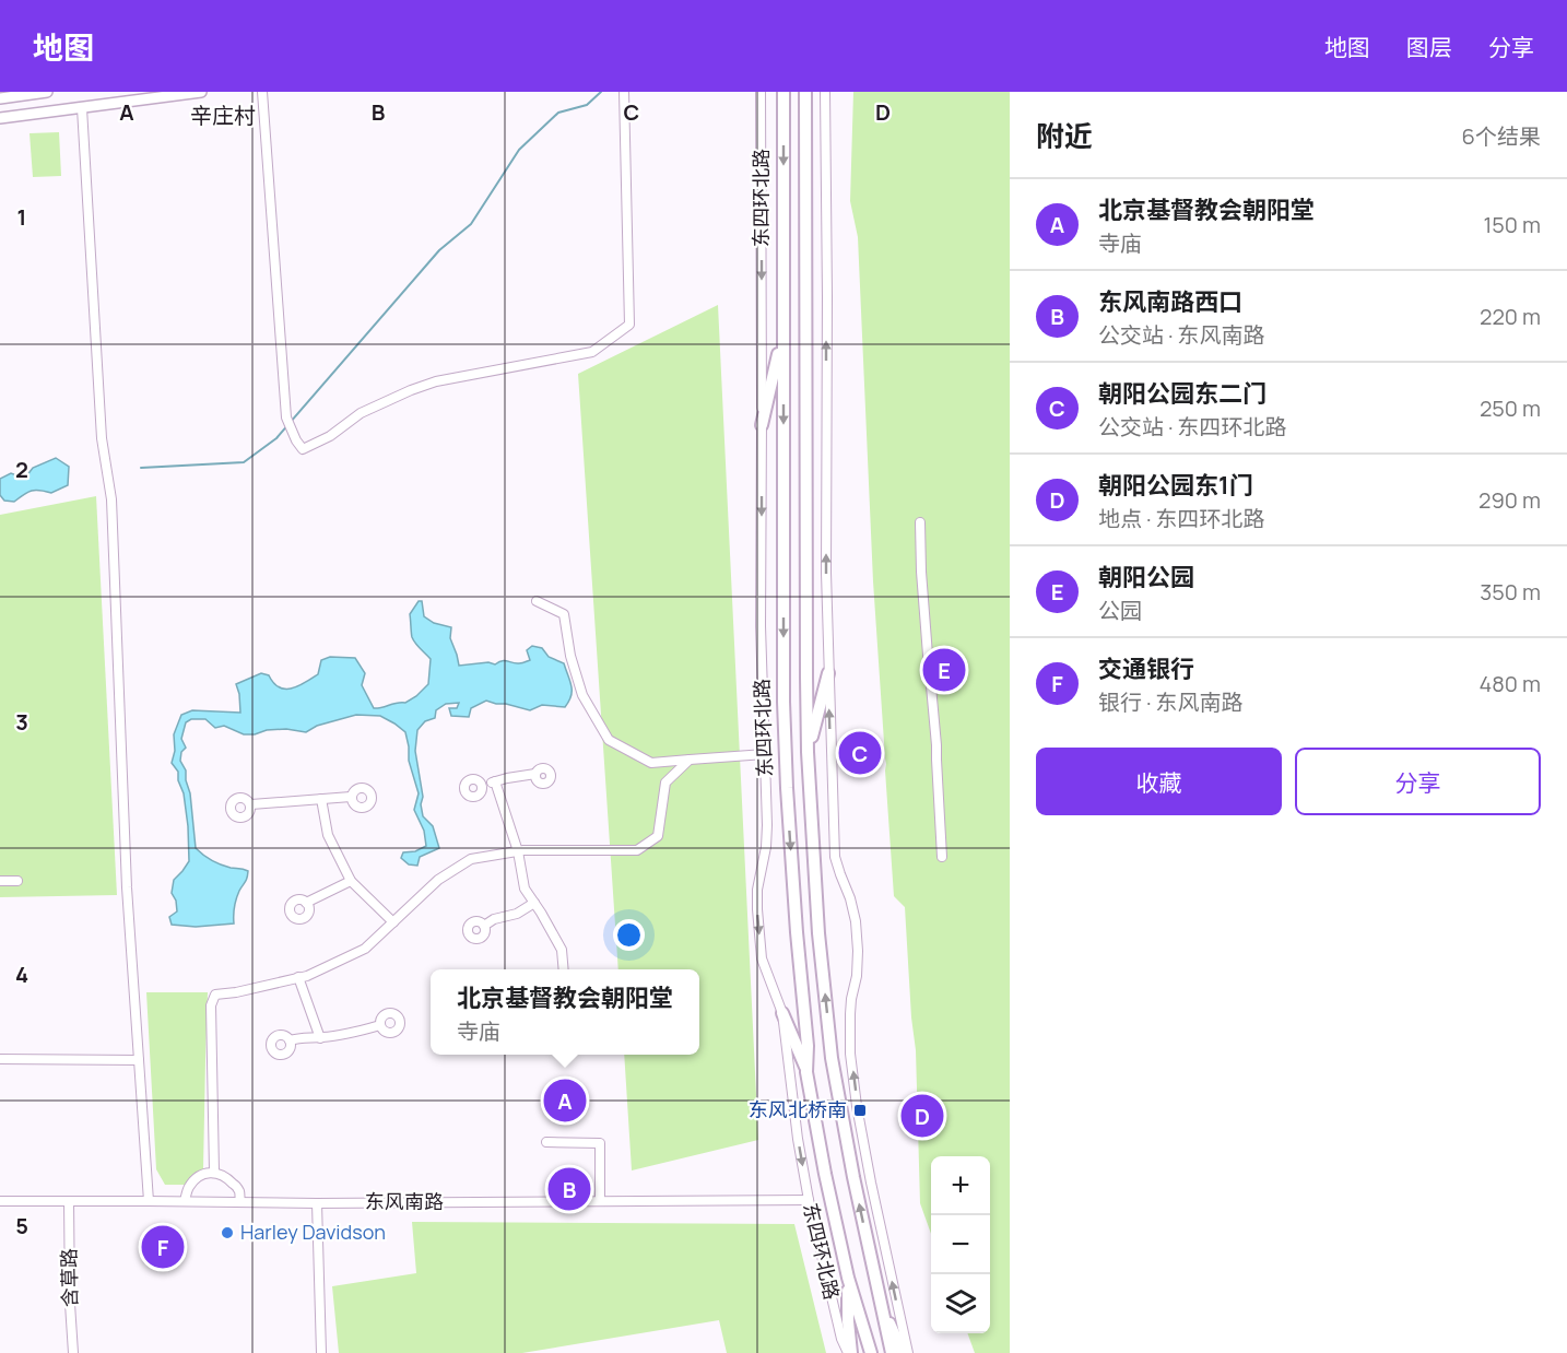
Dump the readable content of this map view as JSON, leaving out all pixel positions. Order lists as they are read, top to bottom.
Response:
{
  "streets": {
    "highway": ["东四环北路"],
    "street": ["东风南路", "含草路"]
  },
  "crossings": [
    ["东四环北路", "东风南路"],
    ["东风南路", "含草路"]
  ],
  "districts": ["辛庄村"],
  "places": {
    "transit": ["东风北桥南"],
    "other": ["Harley Davidson"]
  },
  "page": {
    "header": "地图",
    "nav": ["地图", "图层", "分享"],
    "heading": ["附近", "6个结果"],
    "list": [
      {
        "mark": "A",
        "name": "北京基督教会朝阳堂",
        "note": "寺庙",
        "value": "150 m"
      },
      {
        "mark": "B",
        "name": "东风南路西口",
        "note": "公交站 · 东风南路",
        "value": "220 m"
      },
      {
        "mark": "C",
        "name": "朝阳公园东二门",
        "note": "公交站 · 东四环北路",
        "value": "250 m"
      },
      {
        "mark": "D",
        "name": "朝阳公园东1门",
        "note": "地点 · 东四环北路",
        "value": "290 m"
      },
      {
        "mark": "E",
        "name": "朝阳公园",
        "note": "公园",
        "value": "350 m"
      },
      {
        "mark": "F",
        "name": "交通银行",
        "note": "银行 · 东风南路",
        "value": "480 m"
      }
    ],
    "pins": [
      "E",
      "C",
      "A",
      "D",
      "B",
      "F"
    ],
    "buttons": ["收藏", "分享"],
    "popup": ["北京基督教会朝阳堂", "寺庙"],
    "map_buttons": ["+", "−"]
  },
  "grid": {
    "columns": [
      "A",
      "B",
      "C",
      "D"
    ],
    "rows": [
      "1",
      "2",
      "3",
      "4",
      "5"
    ]
  }
}
